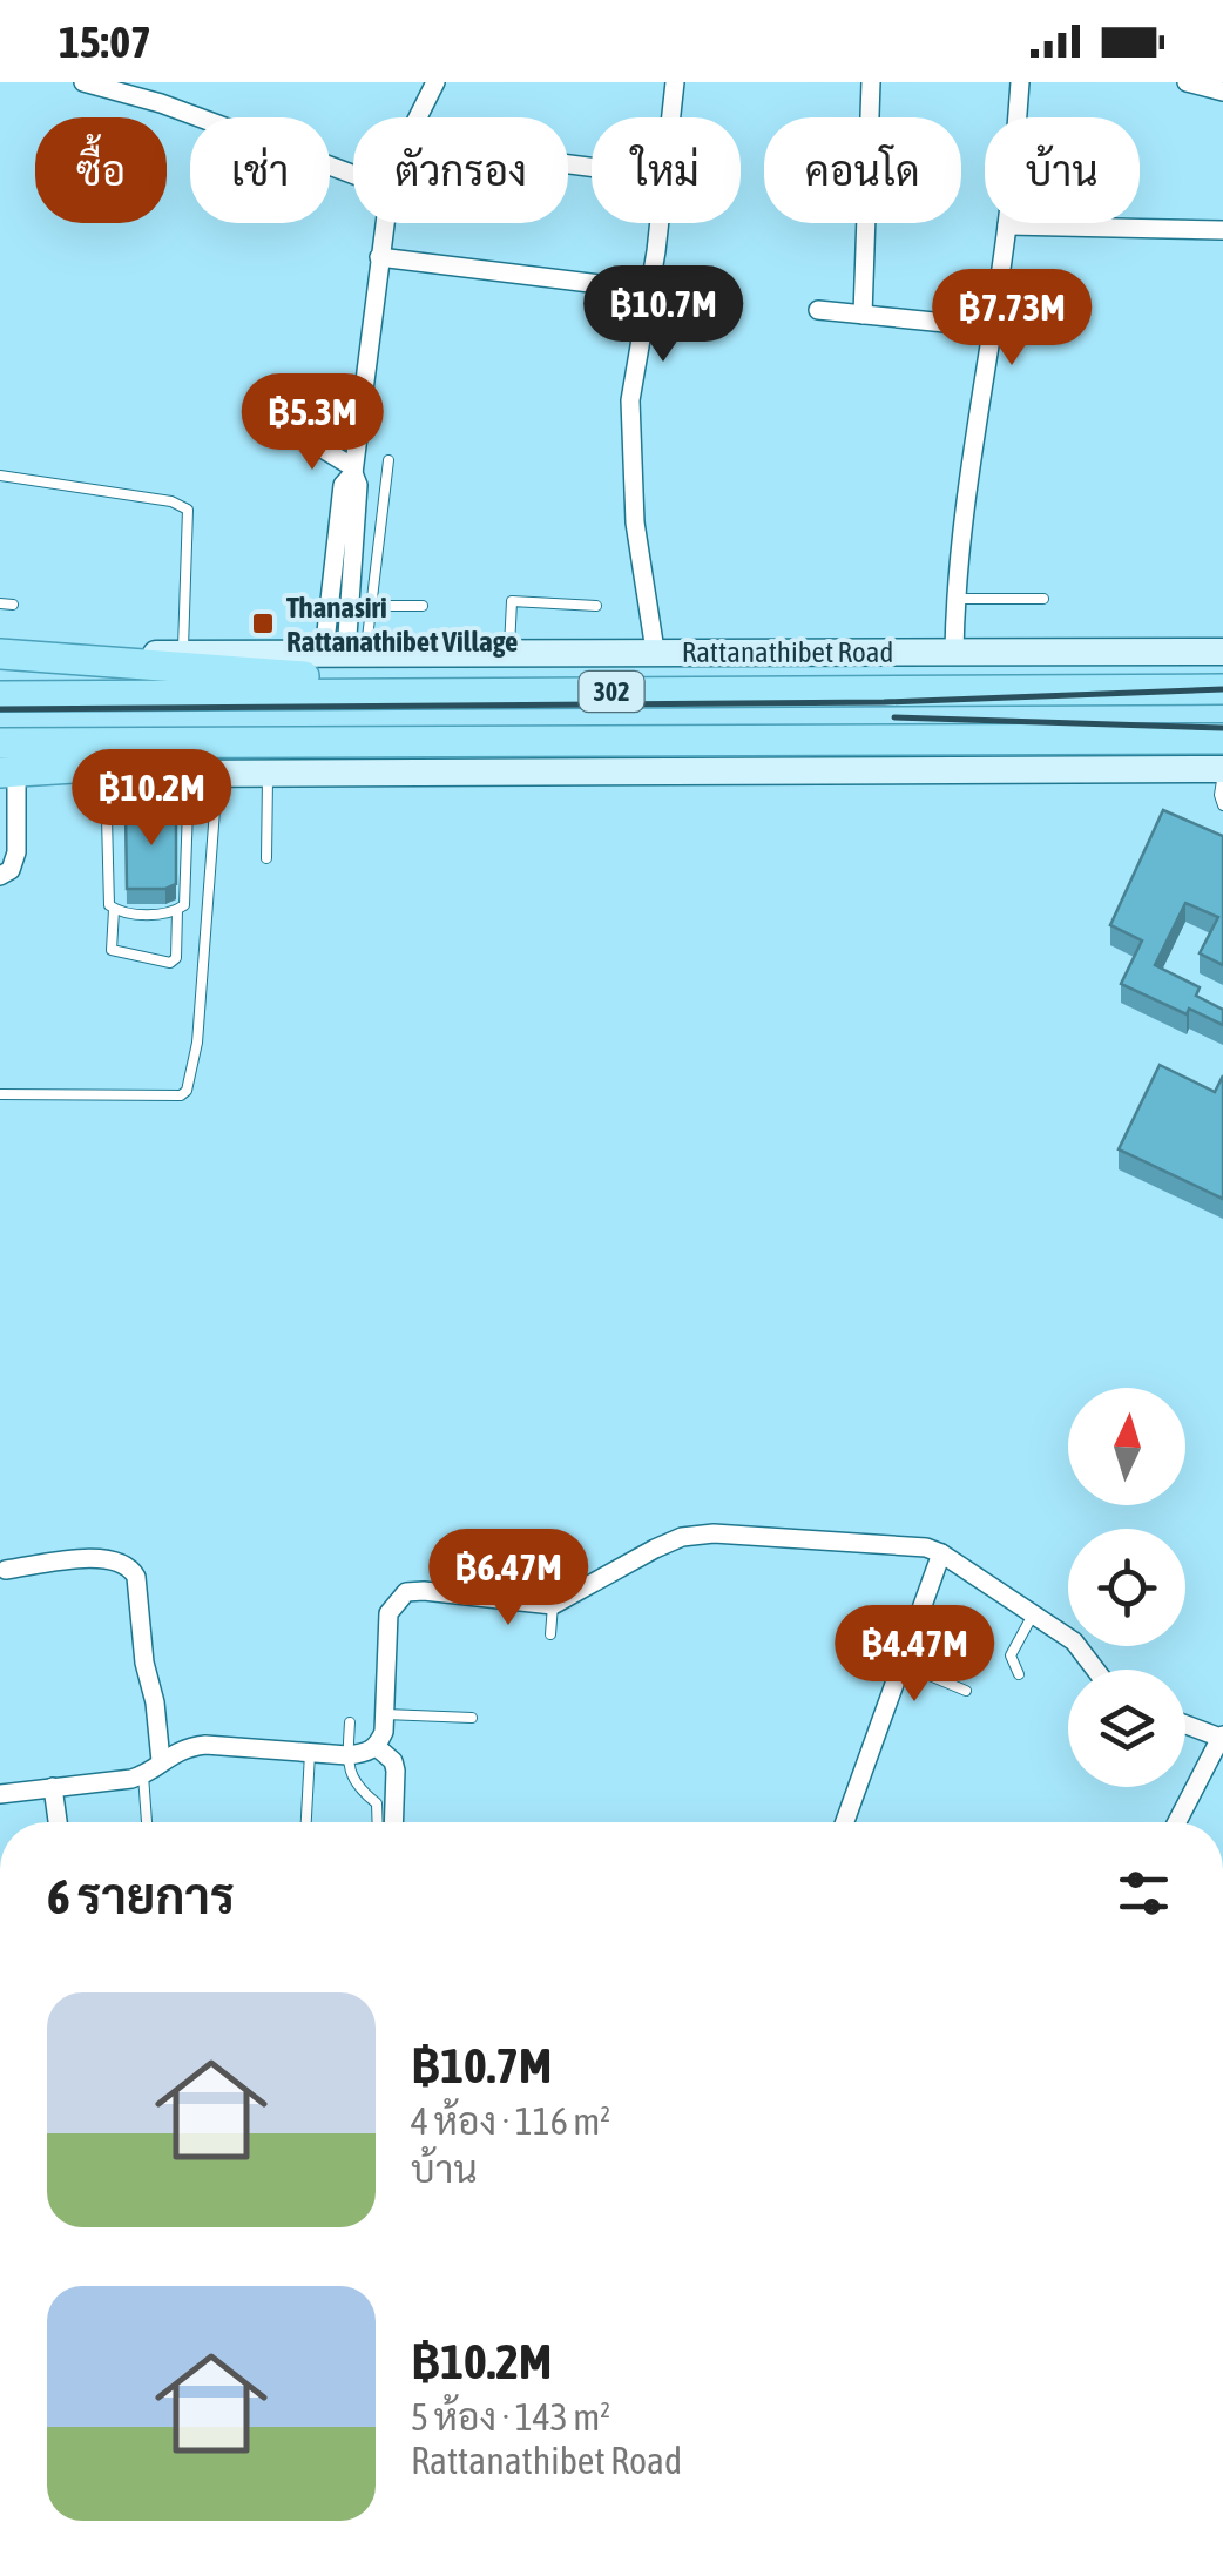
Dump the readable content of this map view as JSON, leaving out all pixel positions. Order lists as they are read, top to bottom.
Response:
{
  "streets": {
    "main road": ["Rattanathibet Road", "302"]
  },
  "places": {
    "transit": ["Thanasiri Rattanathibet Village"]
  },
  "north": "top",
  "page": {
    "status": "15:07",
    "chip": [
      "ซื้อ",
      "เช่า",
      "ตัวกรอง",
      "ใหม่",
      "คอนโด",
      "บ้าน"
    ],
    "price": [
      "฿10.7M",
      "฿7.73M",
      "฿5.3M",
      "฿10.2M",
      "฿6.47M",
      "฿4.47M"
    ],
    "heading": "6 รายการ",
    "list": [
      {
        "name": "฿10.7M",
        "note": "4 ห้อง · 116 m² · บ้าน"
      },
      {
        "name": "฿10.2M",
        "note": "5 ห้อง · 143 m² · Rattanathibet Road"
      }
    ]
  }
}
